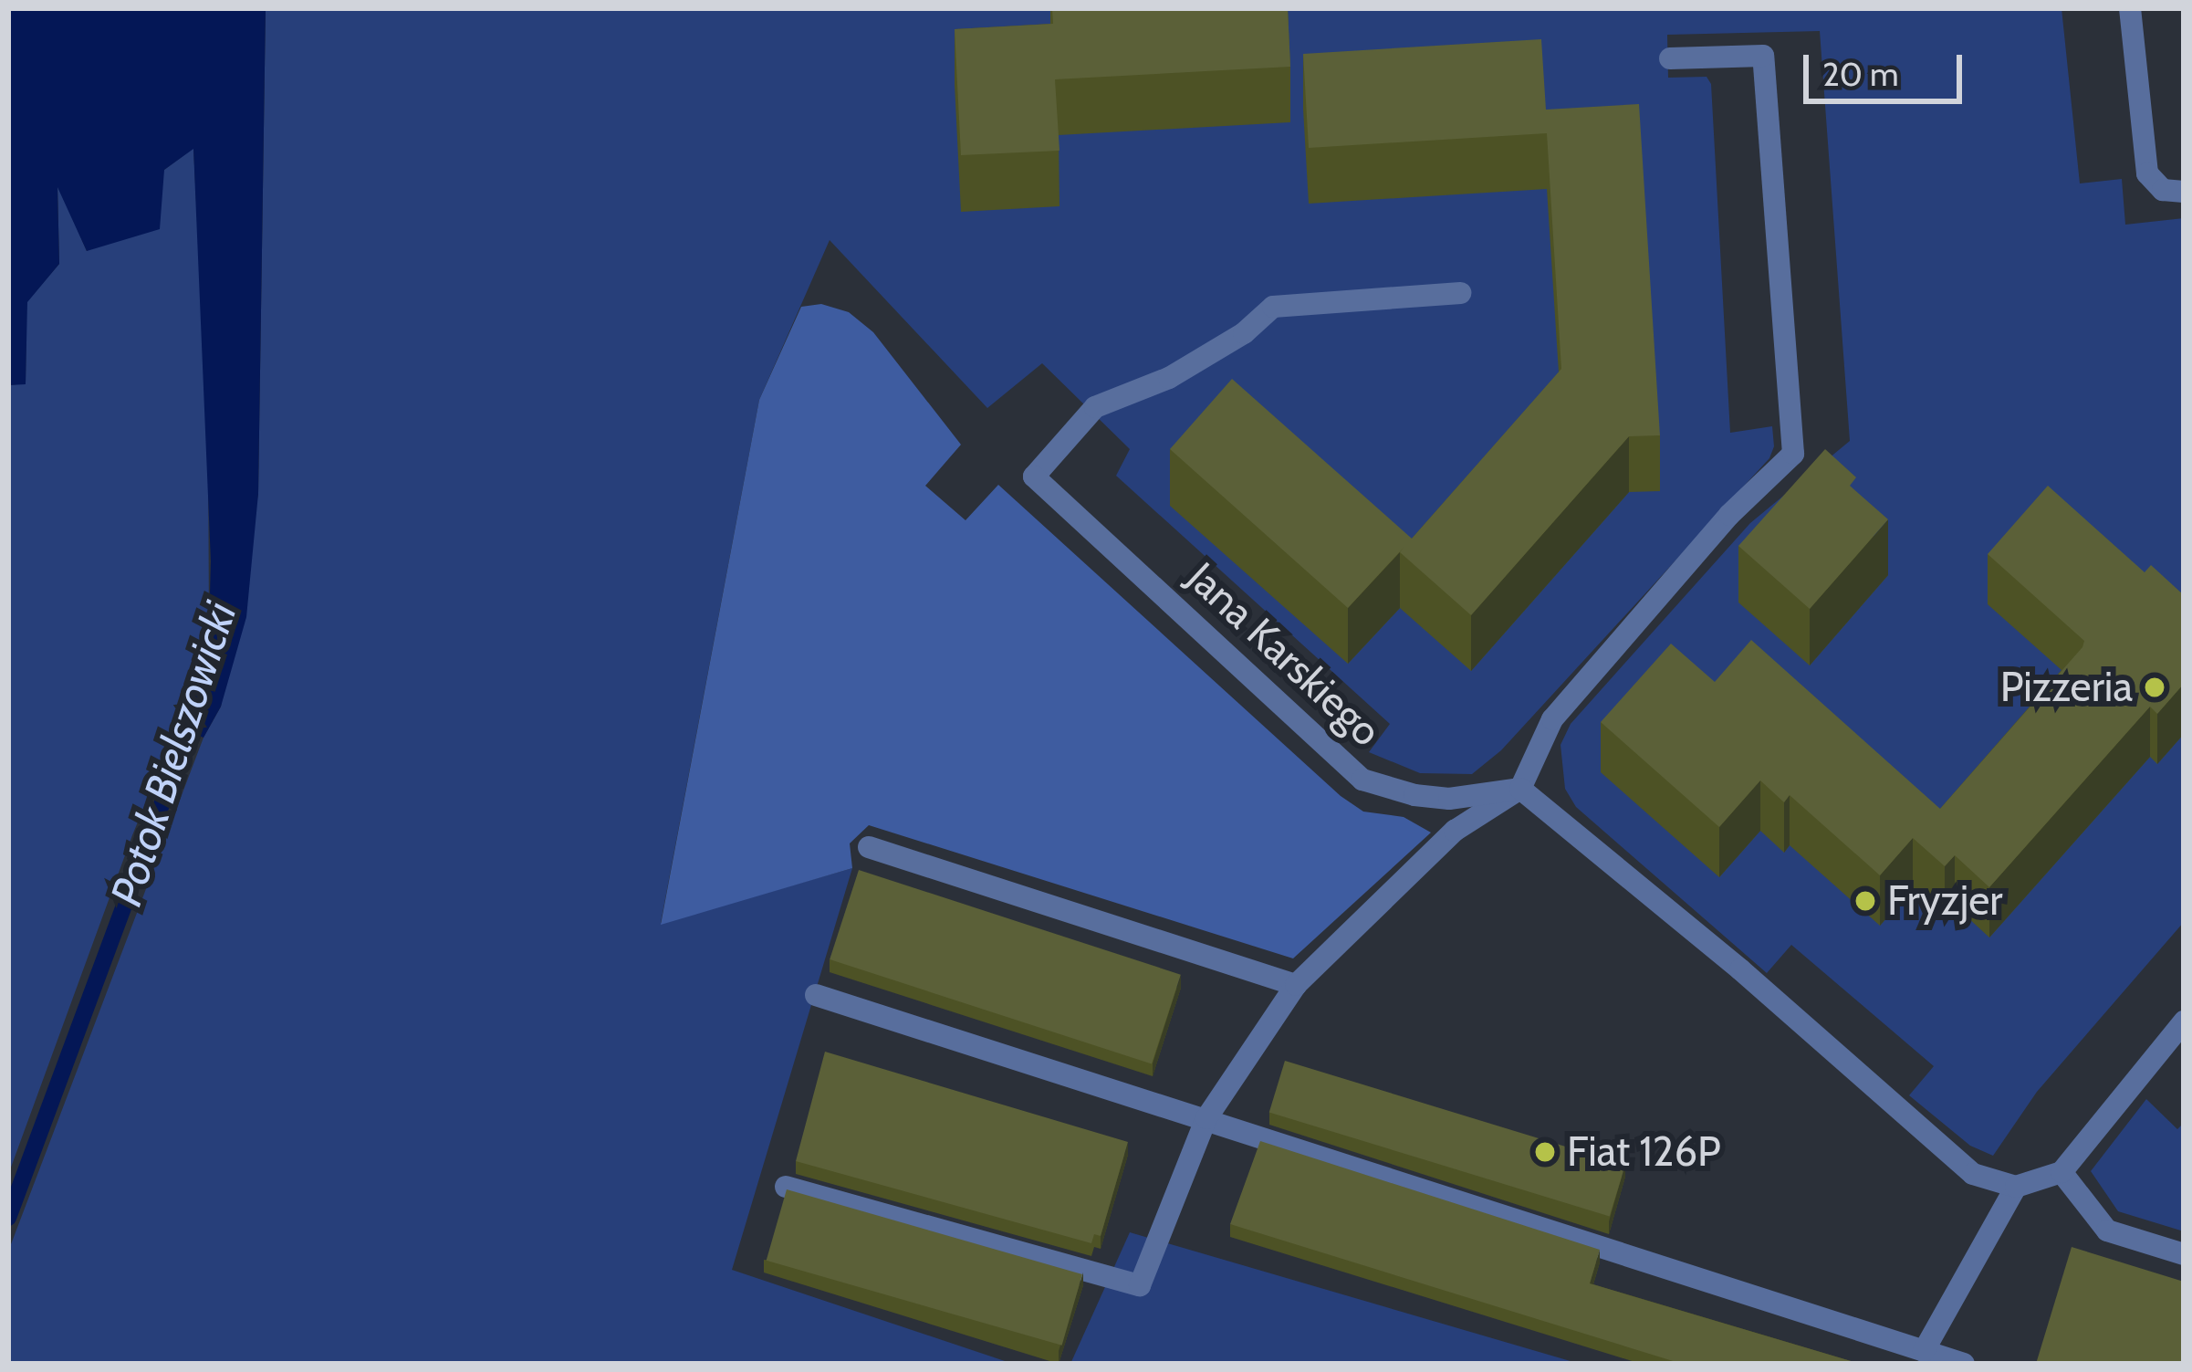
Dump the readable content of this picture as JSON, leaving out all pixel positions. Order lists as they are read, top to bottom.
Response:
{
  "streets": {
    "street": ["Jana Karskiego"]
  },
  "water": ["Potok Bielszowicki"],
  "places": ["Pizzeria", "Fryzjer", "Fiat 126P"],
  "scale_bar": "20 m"
}
